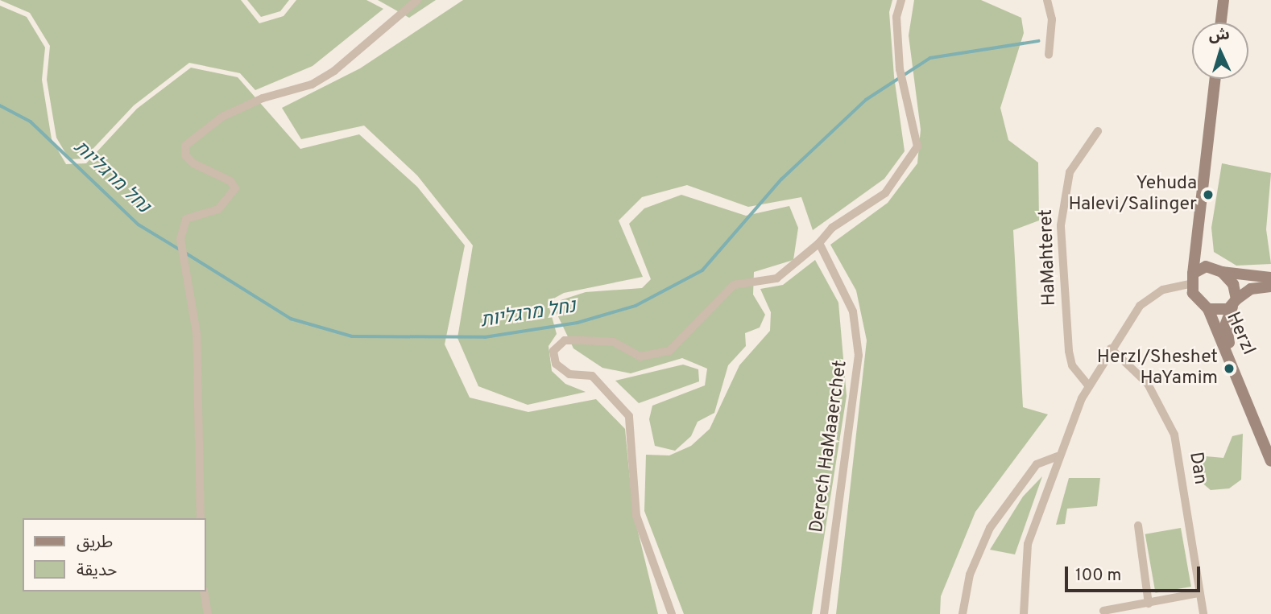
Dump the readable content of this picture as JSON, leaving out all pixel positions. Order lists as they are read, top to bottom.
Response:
{
  "streets": {
    "street": [
      "HaMahteret",
      "Herzl",
      "Derech HaMaaerchet",
      "Dan"
    ]
  },
  "water": ["נחל מרגליות"],
  "places": ["Yehuda Halevi/Salinger", "Herzl/Sheshet HaYamim"],
  "legend": ["طريق", "حديقة"],
  "scale_bar": "100 m",
  "north": "top"
}
